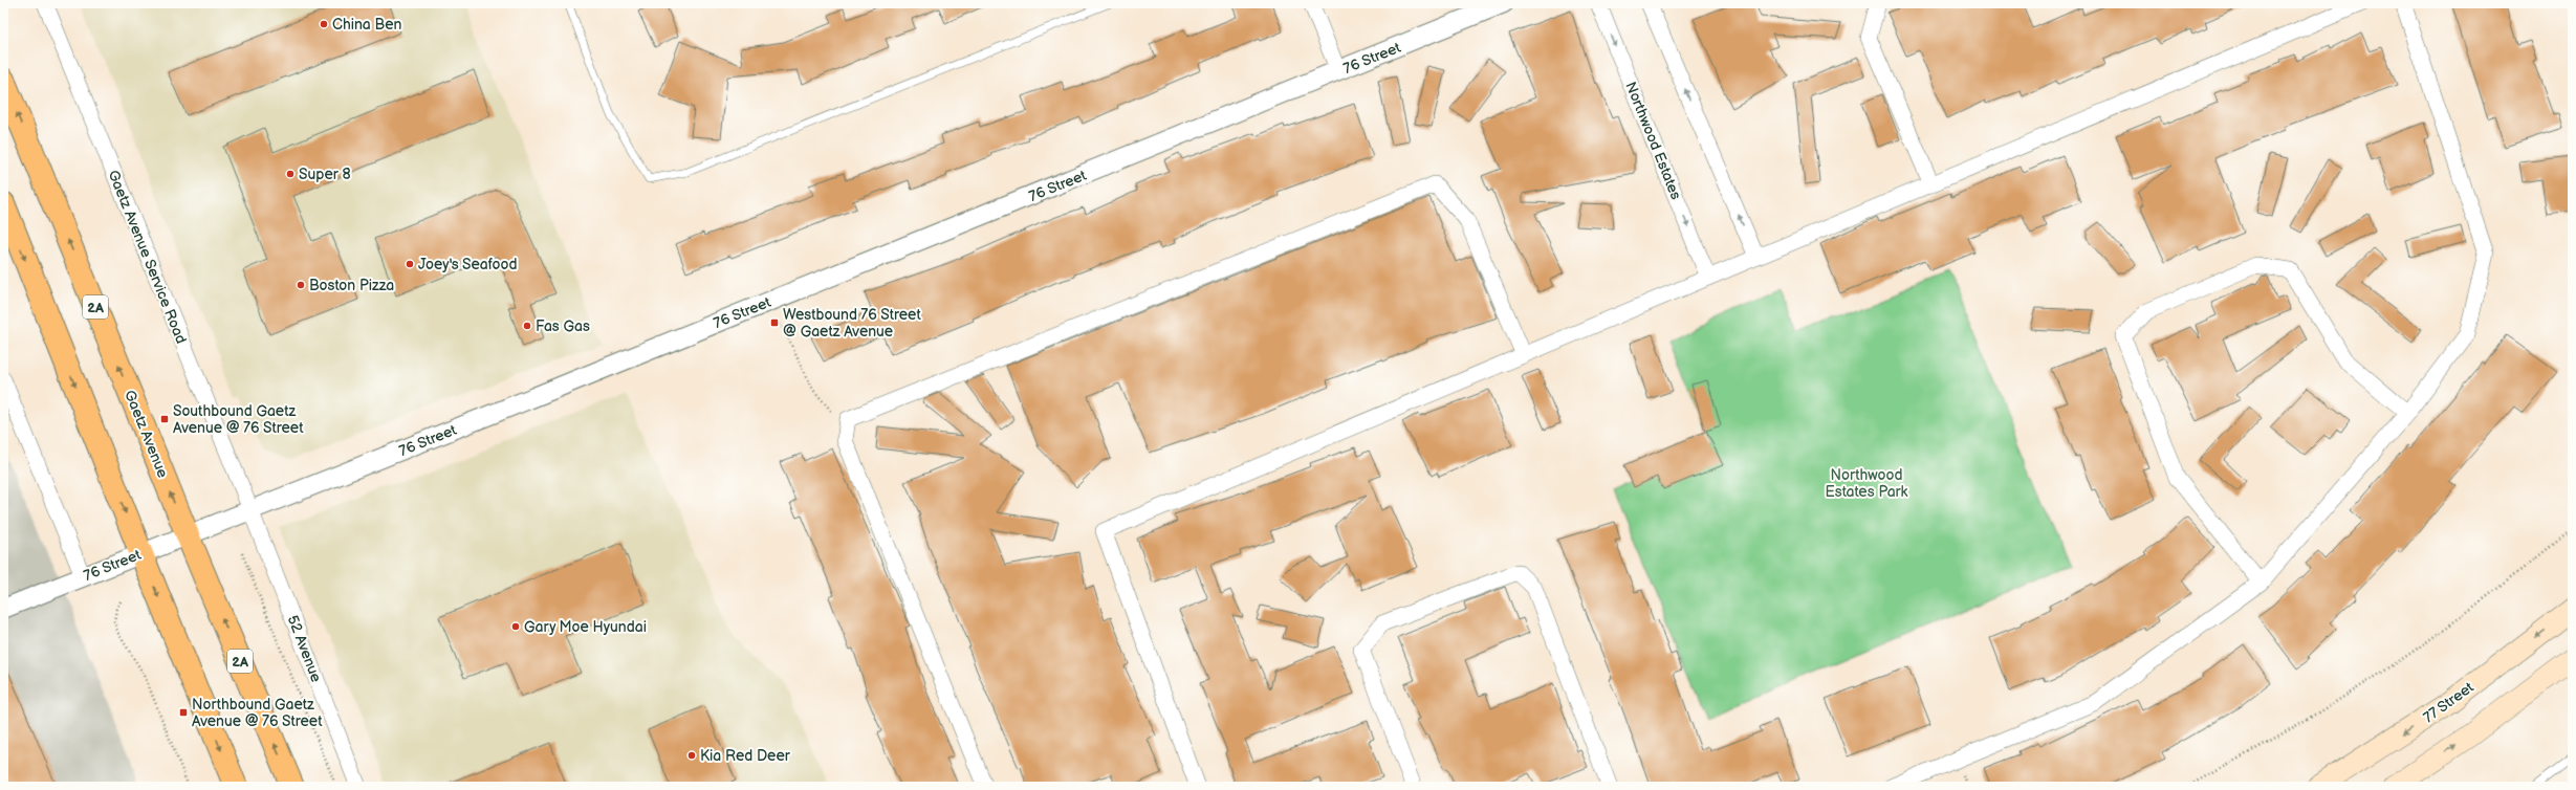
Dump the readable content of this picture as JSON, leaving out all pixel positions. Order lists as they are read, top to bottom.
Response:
{
  "streets": {
    "main road": ["2A", "Gaetz Avenue", "77 Street"],
    "street": [
      "76 Street",
      "Northwood Estates",
      "Gaetz Avenue Service Road",
      "52 Avenue"
    ]
  },
  "crossings": [
    ["76 Street", "Gaetz Avenue Service Road"],
    ["76 Street", "Gaetz Avenue"],
    ["76 Street", "52 Avenue"],
    ["Gaetz Avenue Service Road", "52 Avenue"]
  ],
  "parks": ["Northwood Estates Park"],
  "places": {
    "other": [
      "China Ben",
      "Super 8",
      "Joey's Seafood",
      "Boston Pizza",
      "Fas Gas",
      "Gary Moe Hyundai",
      "Kia Red Deer"
    ],
    "transit": ["Westbound 76 Street @ Gaetz Avenue", "Southbound Gaetz Avenue @ 76 Street", "Northbound Gaetz Avenue @ 76 Street"]
  }
}
